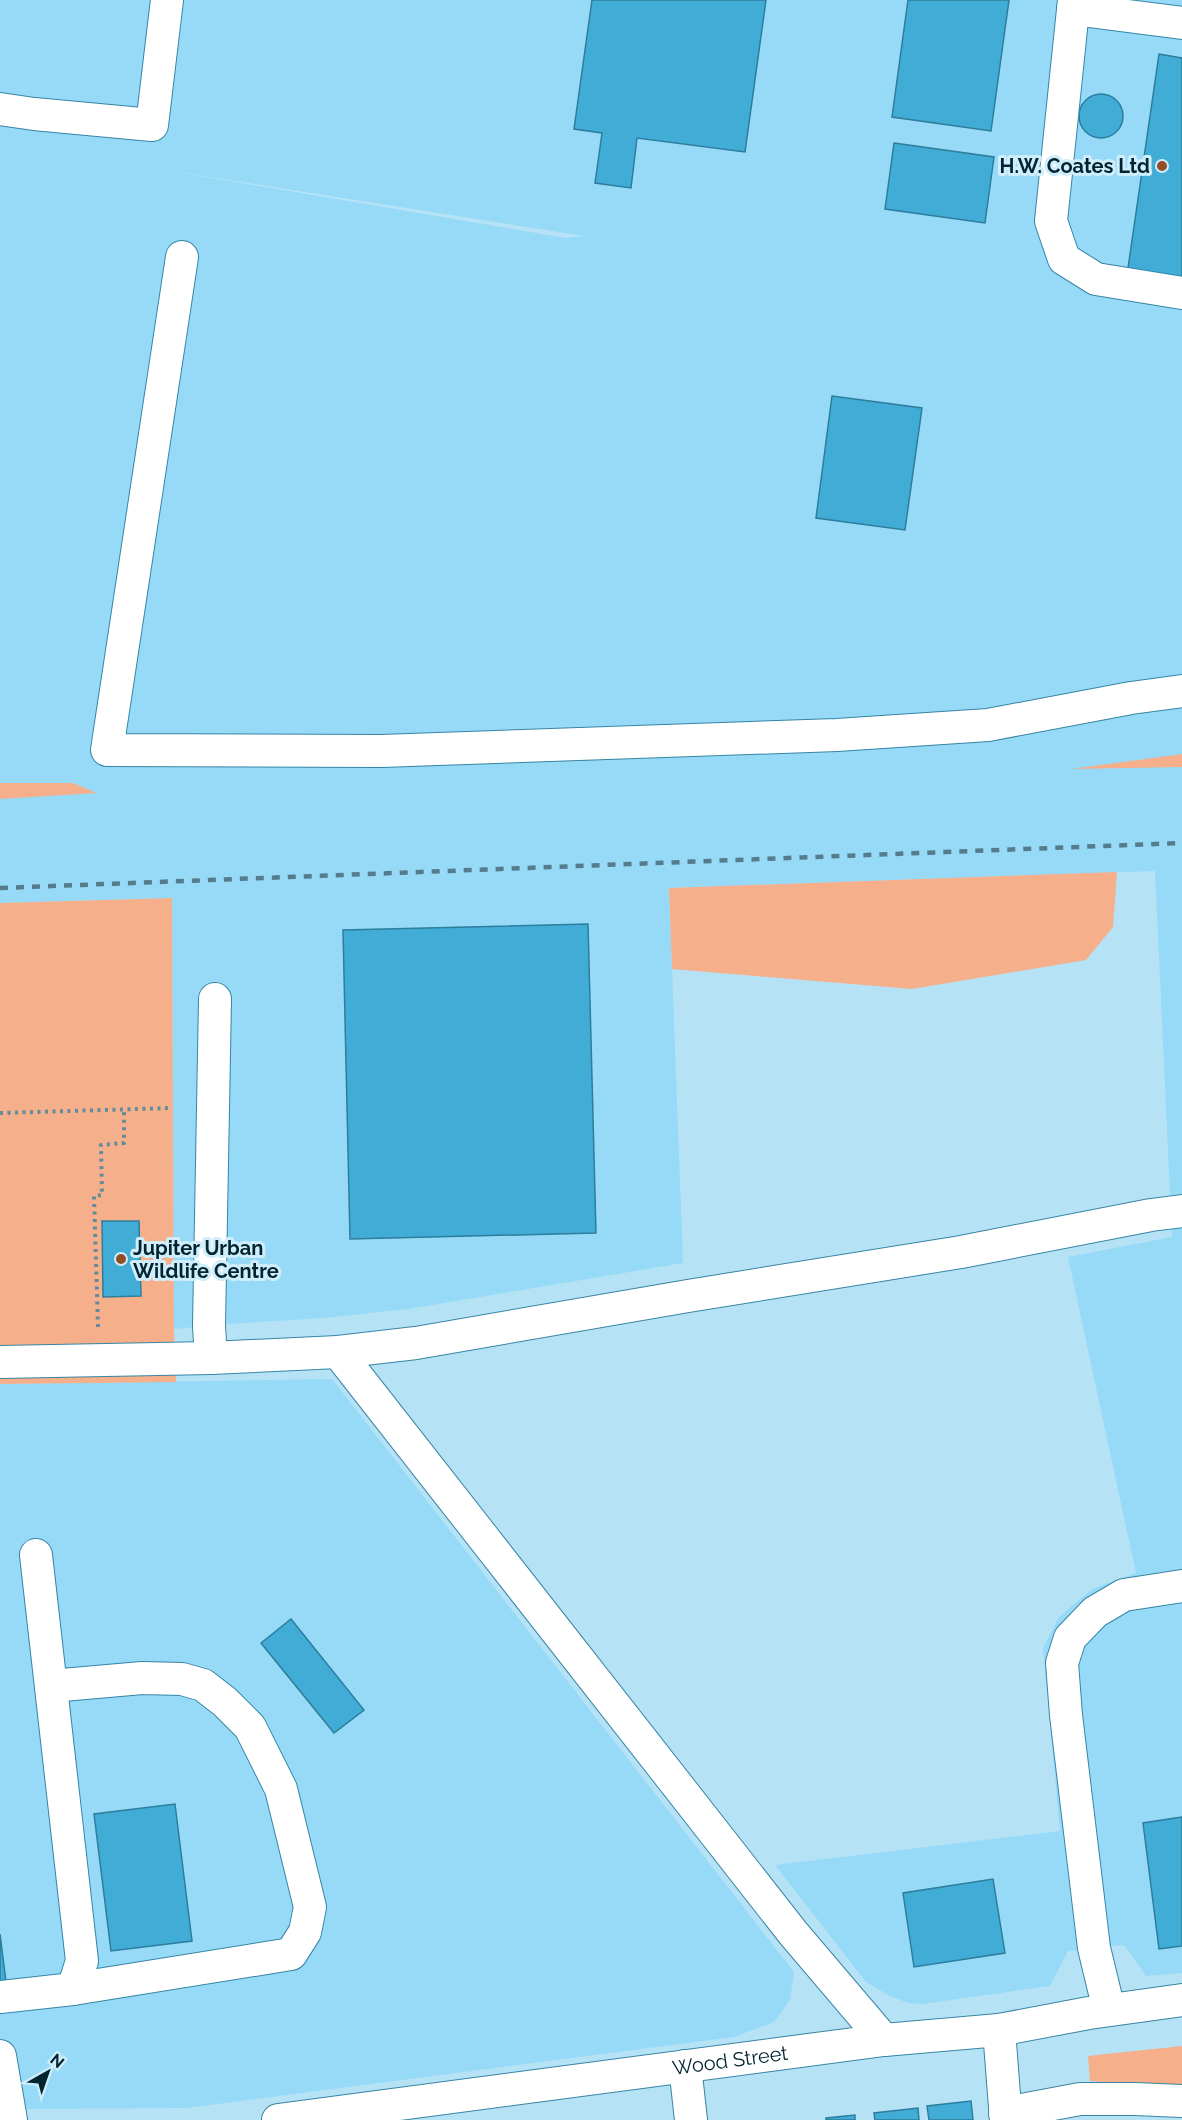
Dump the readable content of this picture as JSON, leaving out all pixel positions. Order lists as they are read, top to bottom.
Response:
{
  "streets": {
    "street": ["Wood Street"]
  },
  "places": ["H.W. Coates Ltd", "Jupiter Urban Wildlife Centre"],
  "north": "top right"
}
